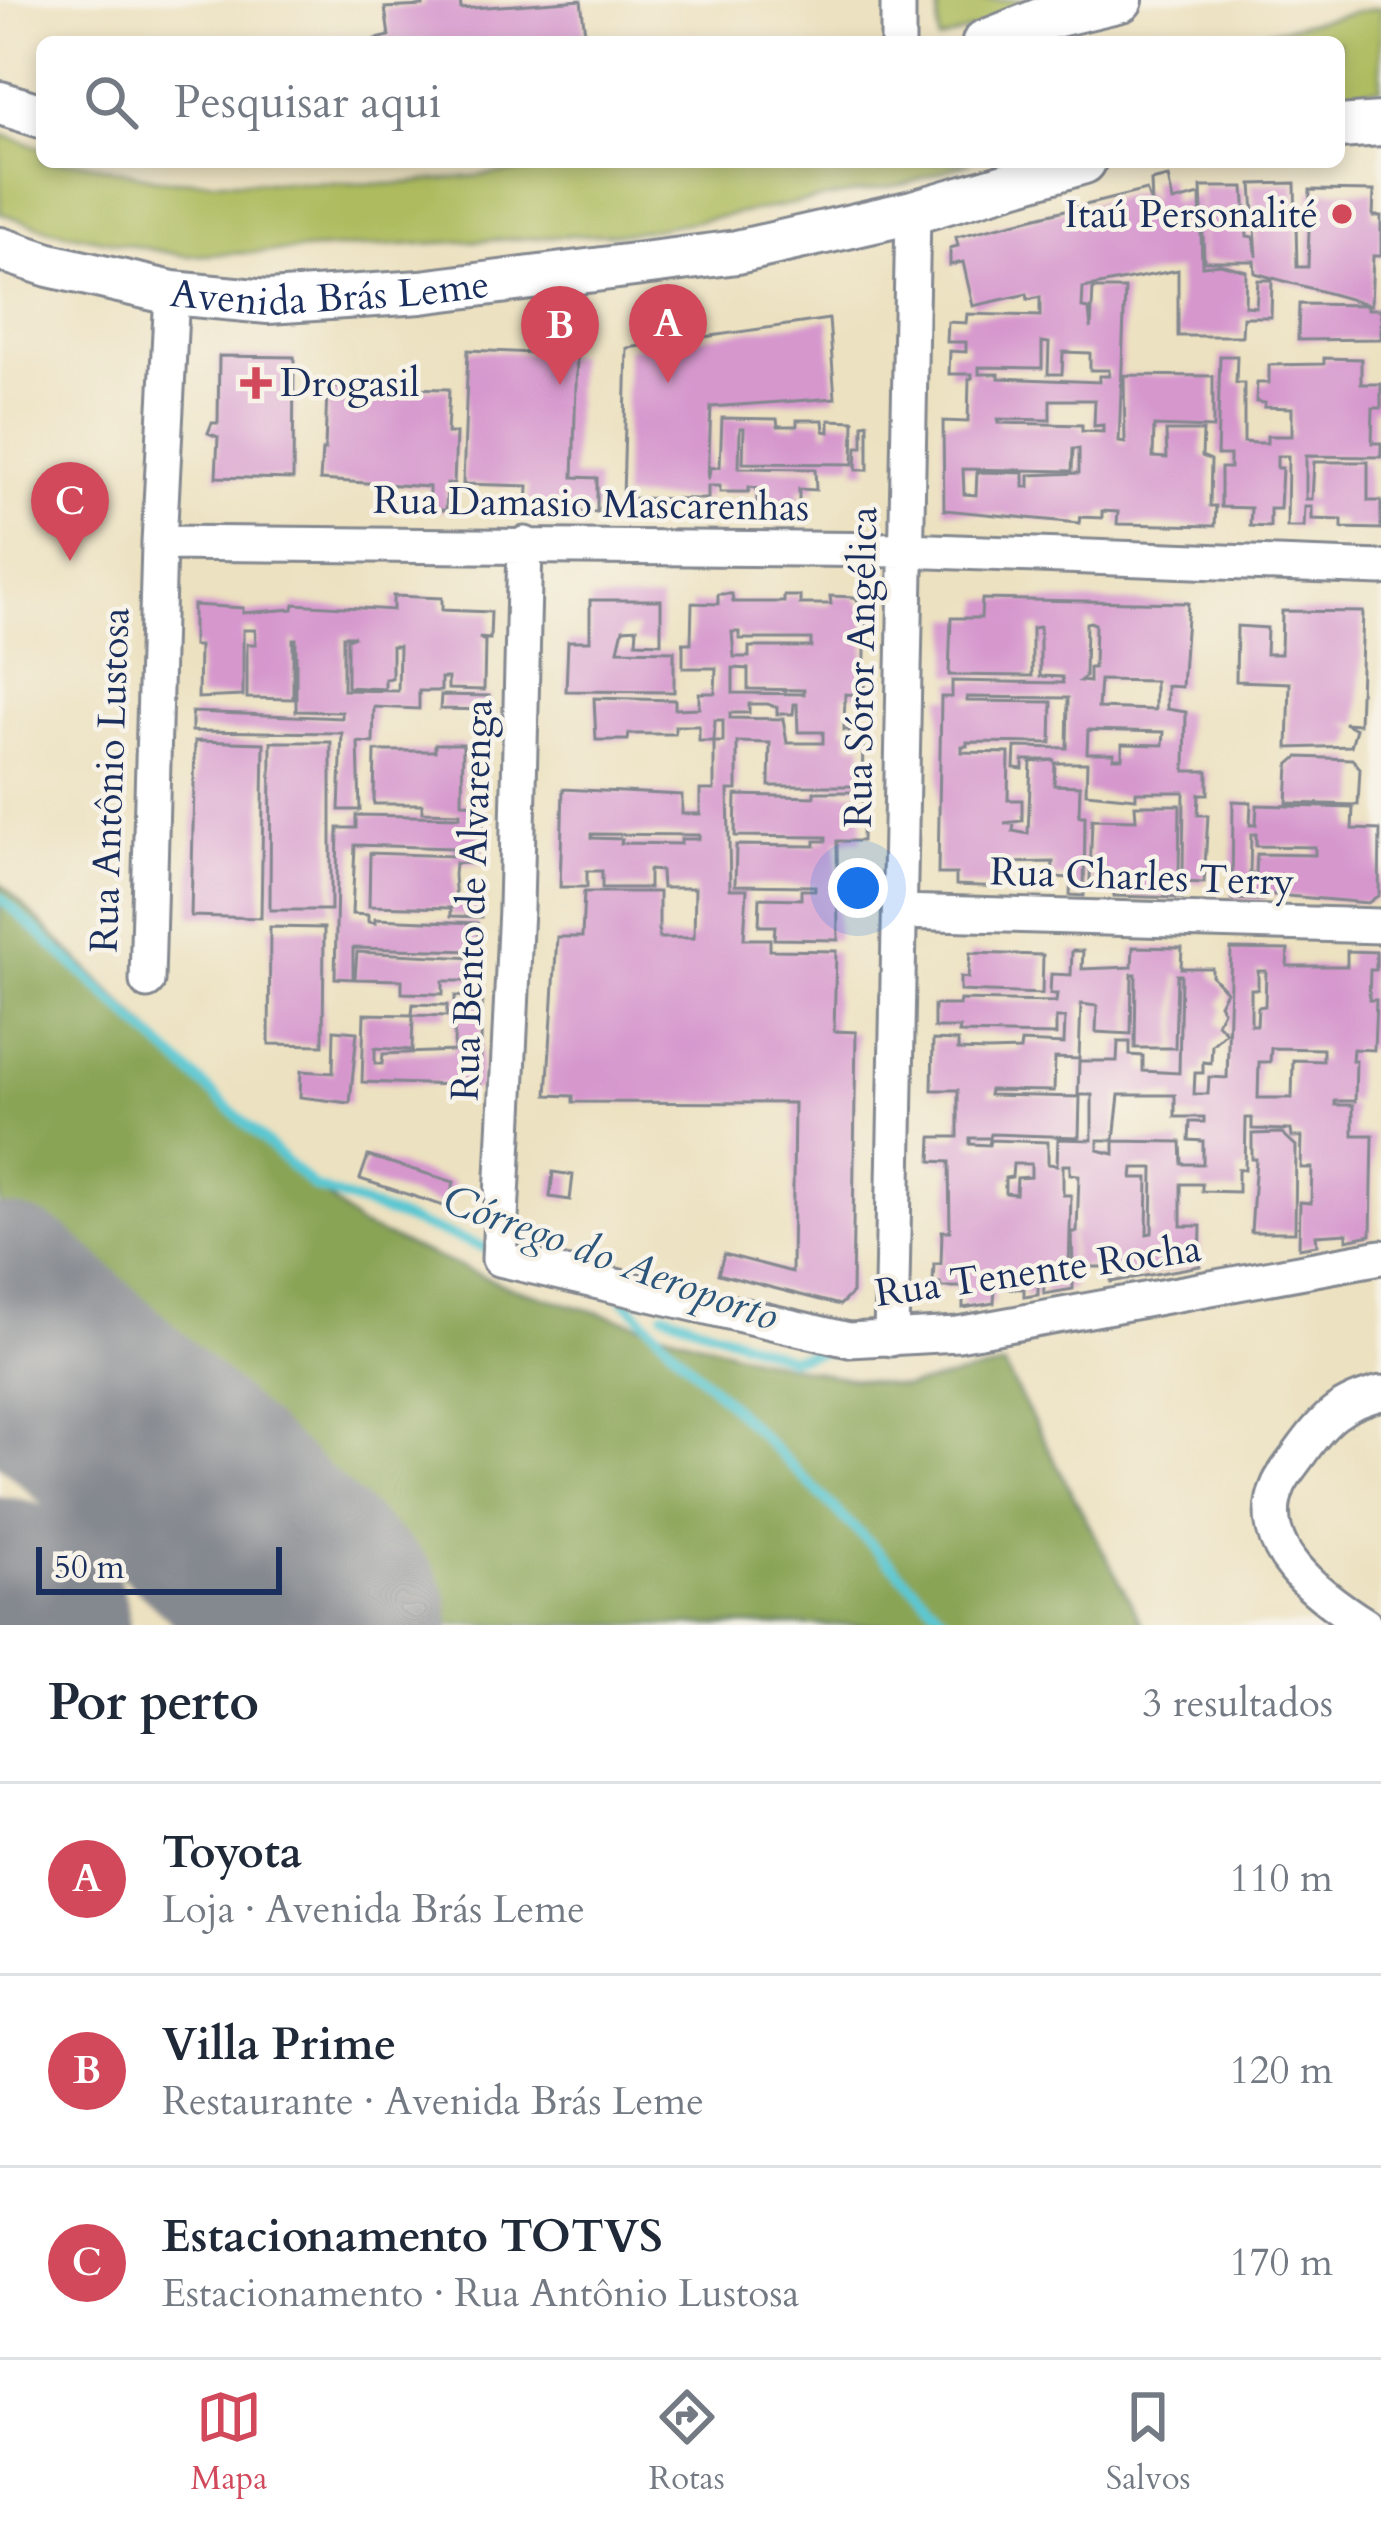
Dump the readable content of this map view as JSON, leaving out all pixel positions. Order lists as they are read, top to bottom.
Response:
{
  "streets": {
    "main road": ["Avenida Brás Leme"],
    "street": [
      "Rua Damasio Mascarenhas",
      "Rua Sóror Angélica",
      "Rua Antônio Lustosa",
      "Rua Charles Terry",
      "Rua Bento de Alvarenga",
      "Rua Tenente Rocha"
    ]
  },
  "crossings": [
    ["Avenida Brás Leme", "Rua Sóror Angélica"],
    ["Avenida Brás Leme", "Rua Antônio Lustosa"],
    ["Rua Damasio Mascarenhas", "Rua Sóror Angélica"],
    ["Rua Damasio Mascarenhas", "Rua Antônio Lustosa"],
    ["Rua Damasio Mascarenhas", "Rua Bento de Alvarenga"],
    ["Rua Sóror Angélica", "Rua Charles Terry"],
    ["Rua Sóror Angélica", "Rua Tenente Rocha"],
    ["Rua Bento de Alvarenga", "Rua Tenente Rocha"]
  ],
  "water": ["Córrego do Aeroporto"],
  "places": {
    "other": ["Itaú Personalité"],
    "health": ["Drogasil"]
  },
  "scale_bar": "50 m",
  "page": {
    "search": "Pesquisar aqui",
    "pins": ["A", "B", "C"],
    "scale": "50 m",
    "heading": ["Por perto", "3 resultados"],
    "list": [
      {
        "mark": "A",
        "name": "Toyota",
        "note": "Loja · Avenida Brás Leme",
        "value": "110 m"
      },
      {
        "mark": "B",
        "name": "Villa Prime",
        "note": "Restaurante · Avenida Brás Leme",
        "value": "120 m"
      },
      {
        "mark": "C",
        "name": "Estacionamento TOTVS",
        "note": "Estacionamento · Rua Antônio Lustosa",
        "value": "170 m"
      }
    ],
    "nav": ["Mapa", "Rotas", "Salvos"]
  }
}
